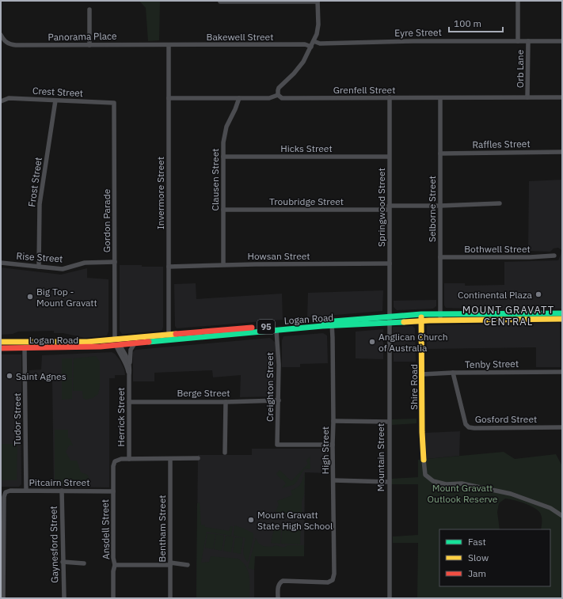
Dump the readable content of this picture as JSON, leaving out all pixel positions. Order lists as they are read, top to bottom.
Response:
{
  "streets": {
    "main road": ["Logan Road", "95", "Shire Road"],
    "street": [
      "Eyre Street",
      "Panorama Place",
      "Bakewell Street",
      "Orb Lane",
      "Grenfell Street",
      "Crest Street",
      "Raffles Street",
      "Hicks Street",
      "Clausen Street",
      "Frost Street",
      "Invermore Street",
      "Troubridge Street",
      "Springwood Street",
      "Selborne Street",
      "Gordon Parade",
      "Bothwell Street",
      "Howsan Street",
      "Rise Street",
      "Tenby Street",
      "Creighton Street",
      "Berge Street",
      "Herrick Street",
      "Gosford Street",
      "Tudor Street",
      "High Street",
      "Mountain Street",
      "Pitcairn Street",
      "Bentham Street",
      "Ansdell Street",
      "Gaynesford Street"
    ]
  },
  "crossings": [
    ["Eyre Street", "Orb Lane"],
    ["Panorama Place", "Bakewell Street"],
    ["Panorama Place", "Invermore Street"],
    ["Bakewell Street", "Invermore Street"],
    ["Orb Lane", "Grenfell Street"],
    ["Grenfell Street", "Clausen Street"],
    ["Grenfell Street", "Invermore Street"],
    ["Grenfell Street", "Springwood Street"],
    ["Grenfell Street", "Selborne Street"],
    ["Crest Street", "Frost Street"],
    ["Crest Street", "Gordon Parade"],
    ["Raffles Street", "Selborne Street"],
    ["Hicks Street", "Clausen Street"],
    ["Hicks Street", "Springwood Street"],
    ["Clausen Street", "Troubridge Street"],
    ["Clausen Street", "Howsan Street"],
    ["Frost Street", "Rise Street"],
    ["Invermore Street", "Howsan Street"],
    ["Invermore Street", "Logan Road"],
    ["Troubridge Street", "Springwood Street"],
    ["Troubridge Street", "Selborne Street"],
    ["Springwood Street", "Howsan Street"],
    ["Springwood Street", "Logan Road"],
    ["Springwood Street", "Mountain Street"],
    ["Selborne Street", "Bothwell Street"],
    ["Selborne Street", "Logan Road"],
    ["Gordon Parade", "Rise Street"],
    ["Gordon Parade", "Logan Road"],
    ["Logan Road", "Creighton Street"],
    ["Logan Road", "Shire Road"],
    ["Logan Road", "Herrick Street"],
    ["Logan Road", "Tudor Street"],
    ["Logan Road", "High Street"],
    ["Logan Road", "Mountain Street"],
    ["Tenby Street", "Shire Road"],
    ["Tenby Street", "Gosford Street"],
    ["Creighton Street", "Berge Street"],
    ["Creighton Street", "High Street"],
    ["Berge Street", "Herrick Street"],
    ["Herrick Street", "Ansdell Street"],
    ["Tudor Street", "Pitcairn Street"],
    ["Pitcairn Street", "Ansdell Street"],
    ["Pitcairn Street", "Gaynesford Street"]
  ],
  "districts": ["MOUNT GRAVATT CENTRAL"],
  "parks": ["Mount Gravatt Outlook Reserve"],
  "places": [
    "Continental Plaza",
    "Big Top - Mount Gravatt",
    "Anglican Church of Australia",
    "Saint Agnes",
    "Mount Gravatt State High School"
  ],
  "legend": ["Fast", "Slow", "Jam"],
  "scale_bar": "100 m"
}
